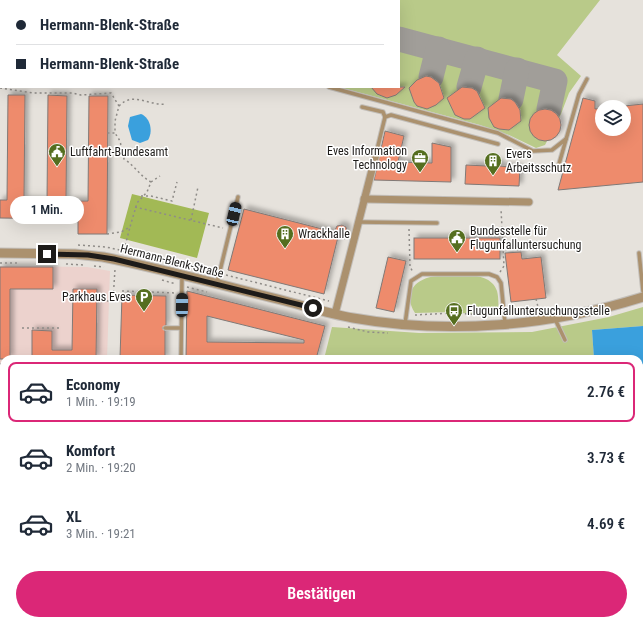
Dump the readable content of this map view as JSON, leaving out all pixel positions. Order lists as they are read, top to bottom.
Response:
{
  "streets": {
    "street": ["Hermann-Blenk-Straße"]
  },
  "places": {
    "public building": ["Luftfahrt-Bundesamt", "Bundesstelle für Flugunfalluntersuchung"],
    "office": ["Eves Information Technology"],
    "building": ["Evers Arbeitsschutz", "Wrackhalle"],
    "parking": ["Parkhaus Eves"],
    "bus stop": ["Flugunfalluntersuchungsstelle"]
  },
  "page": {
    "banner": ["Hermann-Blenk-Straße", "Hermann-Blenk-Straße"],
    "bubble": "1 Min.",
    "list": [
      {
        "name": "Economy",
        "note": "1 Min. · 19:19",
        "value": "2.76 €"
      },
      {
        "name": "Komfort",
        "note": "2 Min. · 19:20",
        "value": "3.73 €"
      },
      {
        "name": "XL",
        "note": "3 Min. · 19:21",
        "value": "4.69 €"
      }
    ],
    "buttons": "Bestätigen"
  }
}
